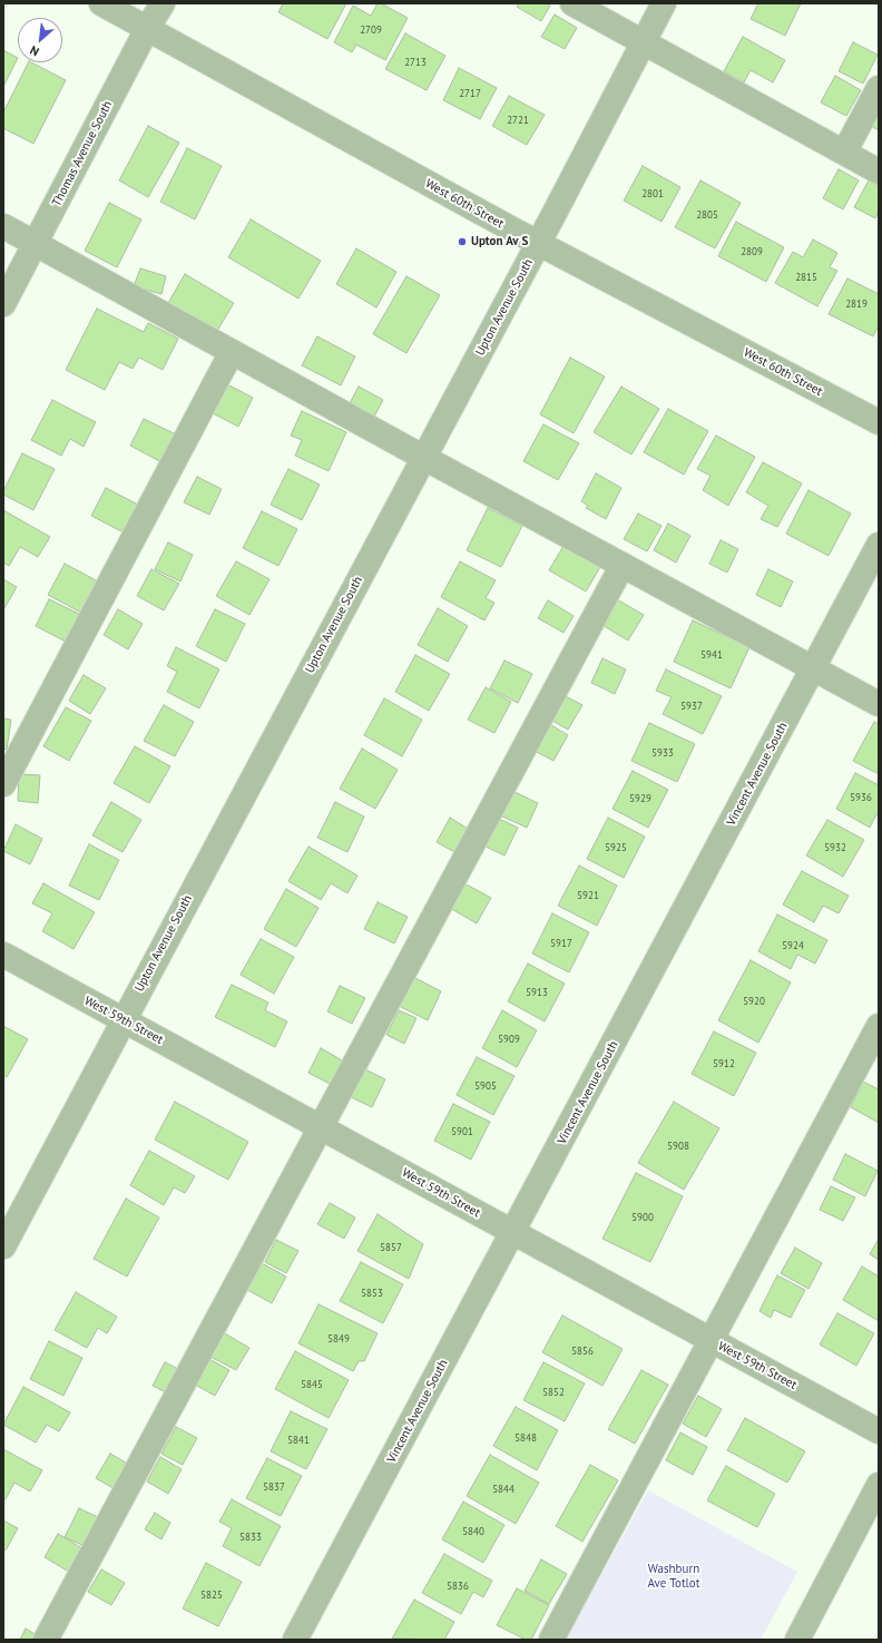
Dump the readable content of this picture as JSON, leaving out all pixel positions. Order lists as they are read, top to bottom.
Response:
{
  "streets": {
    "street": [
      "Thomas Avenue South",
      "West 60th Street",
      "Upton Avenue South",
      "Vincent Avenue South",
      "West 59th Street"
    ]
  },
  "crossings": [
    ["Thomas Avenue South", "West 60th Street"],
    ["West 60th Street", "Upton Avenue South"],
    ["Upton Avenue South", "West 59th Street"],
    ["Vincent Avenue South", "West 59th Street"]
  ],
  "parks": ["Washburn Ave Totlot"],
  "places": ["Upton Av S"],
  "house_numbers": [
    "2709",
    "2713",
    "2717",
    "2721",
    "2801",
    "2805",
    "2809",
    "2815",
    "2819",
    "5941",
    "5937",
    "5933",
    "5936",
    "5929",
    "5925",
    "5932",
    "5921",
    "5917",
    "5924",
    "5913",
    "5920",
    "5909",
    "5912",
    "5905",
    "5901",
    "5908",
    "5900",
    "5857",
    "5853",
    "5849",
    "5856",
    "5845",
    "5852",
    "5848",
    "5841",
    "5837",
    "5844",
    "5840",
    "5833",
    "5836",
    "5825"
  ],
  "north": "bottom left"
}
